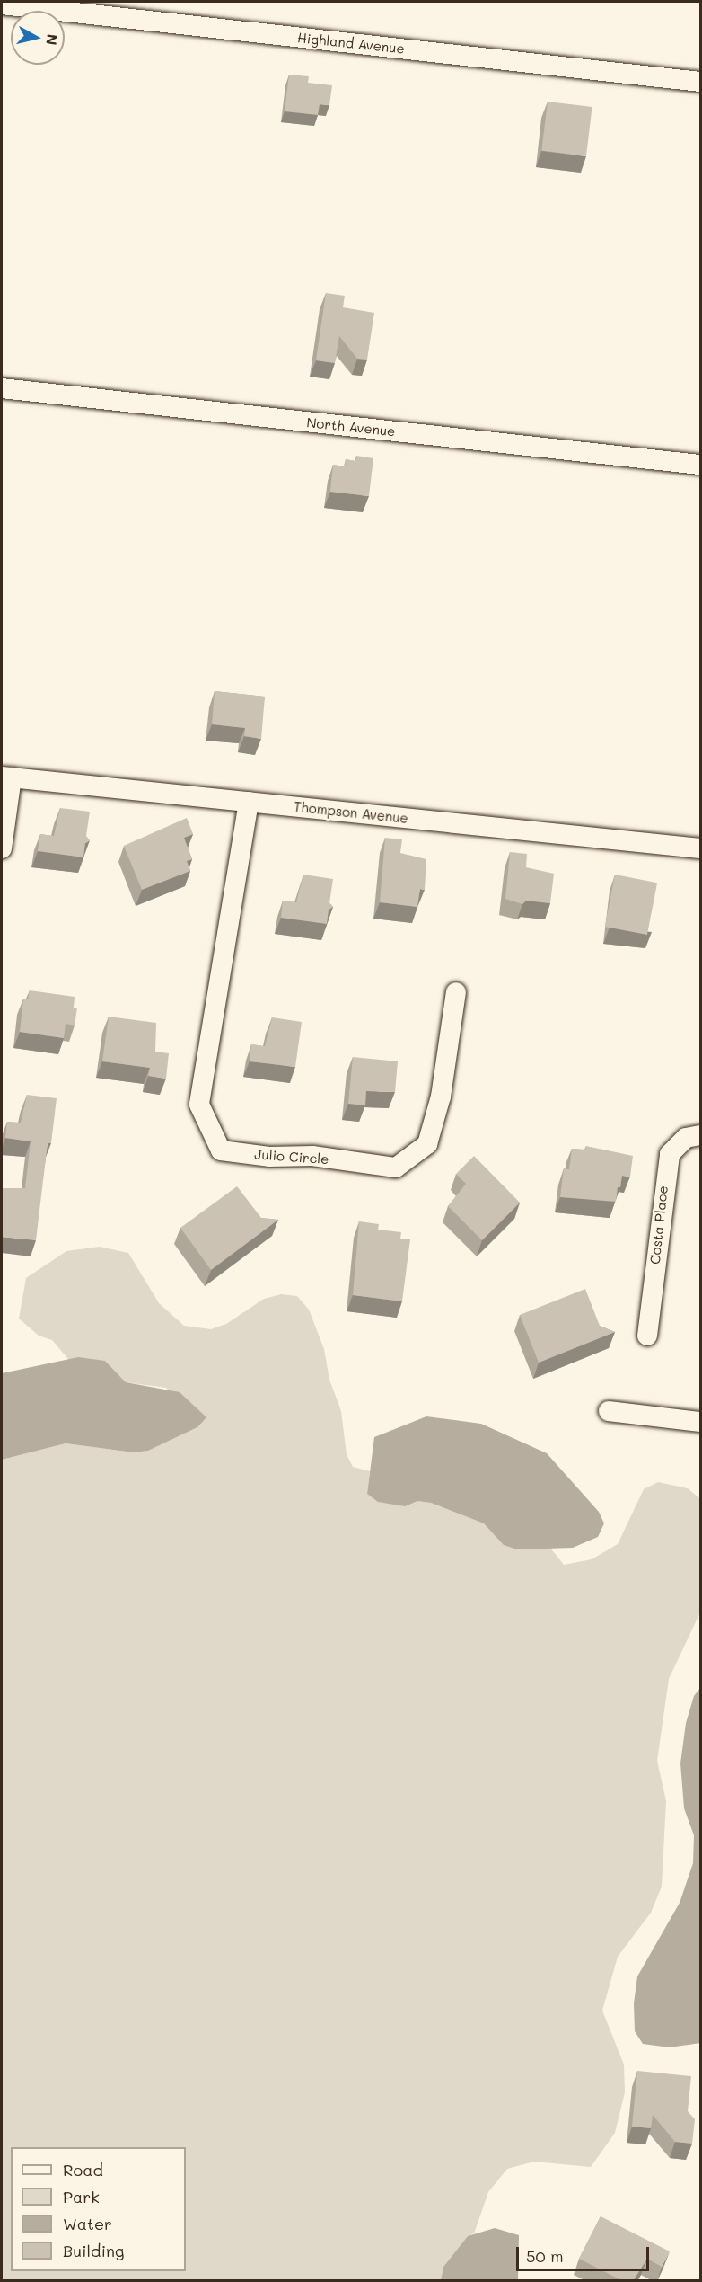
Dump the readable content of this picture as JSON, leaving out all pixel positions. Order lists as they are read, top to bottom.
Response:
{
  "streets": {
    "street": [
      "Highland Avenue",
      "North Avenue",
      "Thompson Avenue",
      "Julio Circle",
      "Costa Place"
    ]
  },
  "crossings": [
    ["Thompson Avenue", "Julio Circle"]
  ],
  "legend": [
    "Road",
    "Park",
    "Water",
    "Building"
  ],
  "scale_bar": "50 m",
  "north": "right"
}
